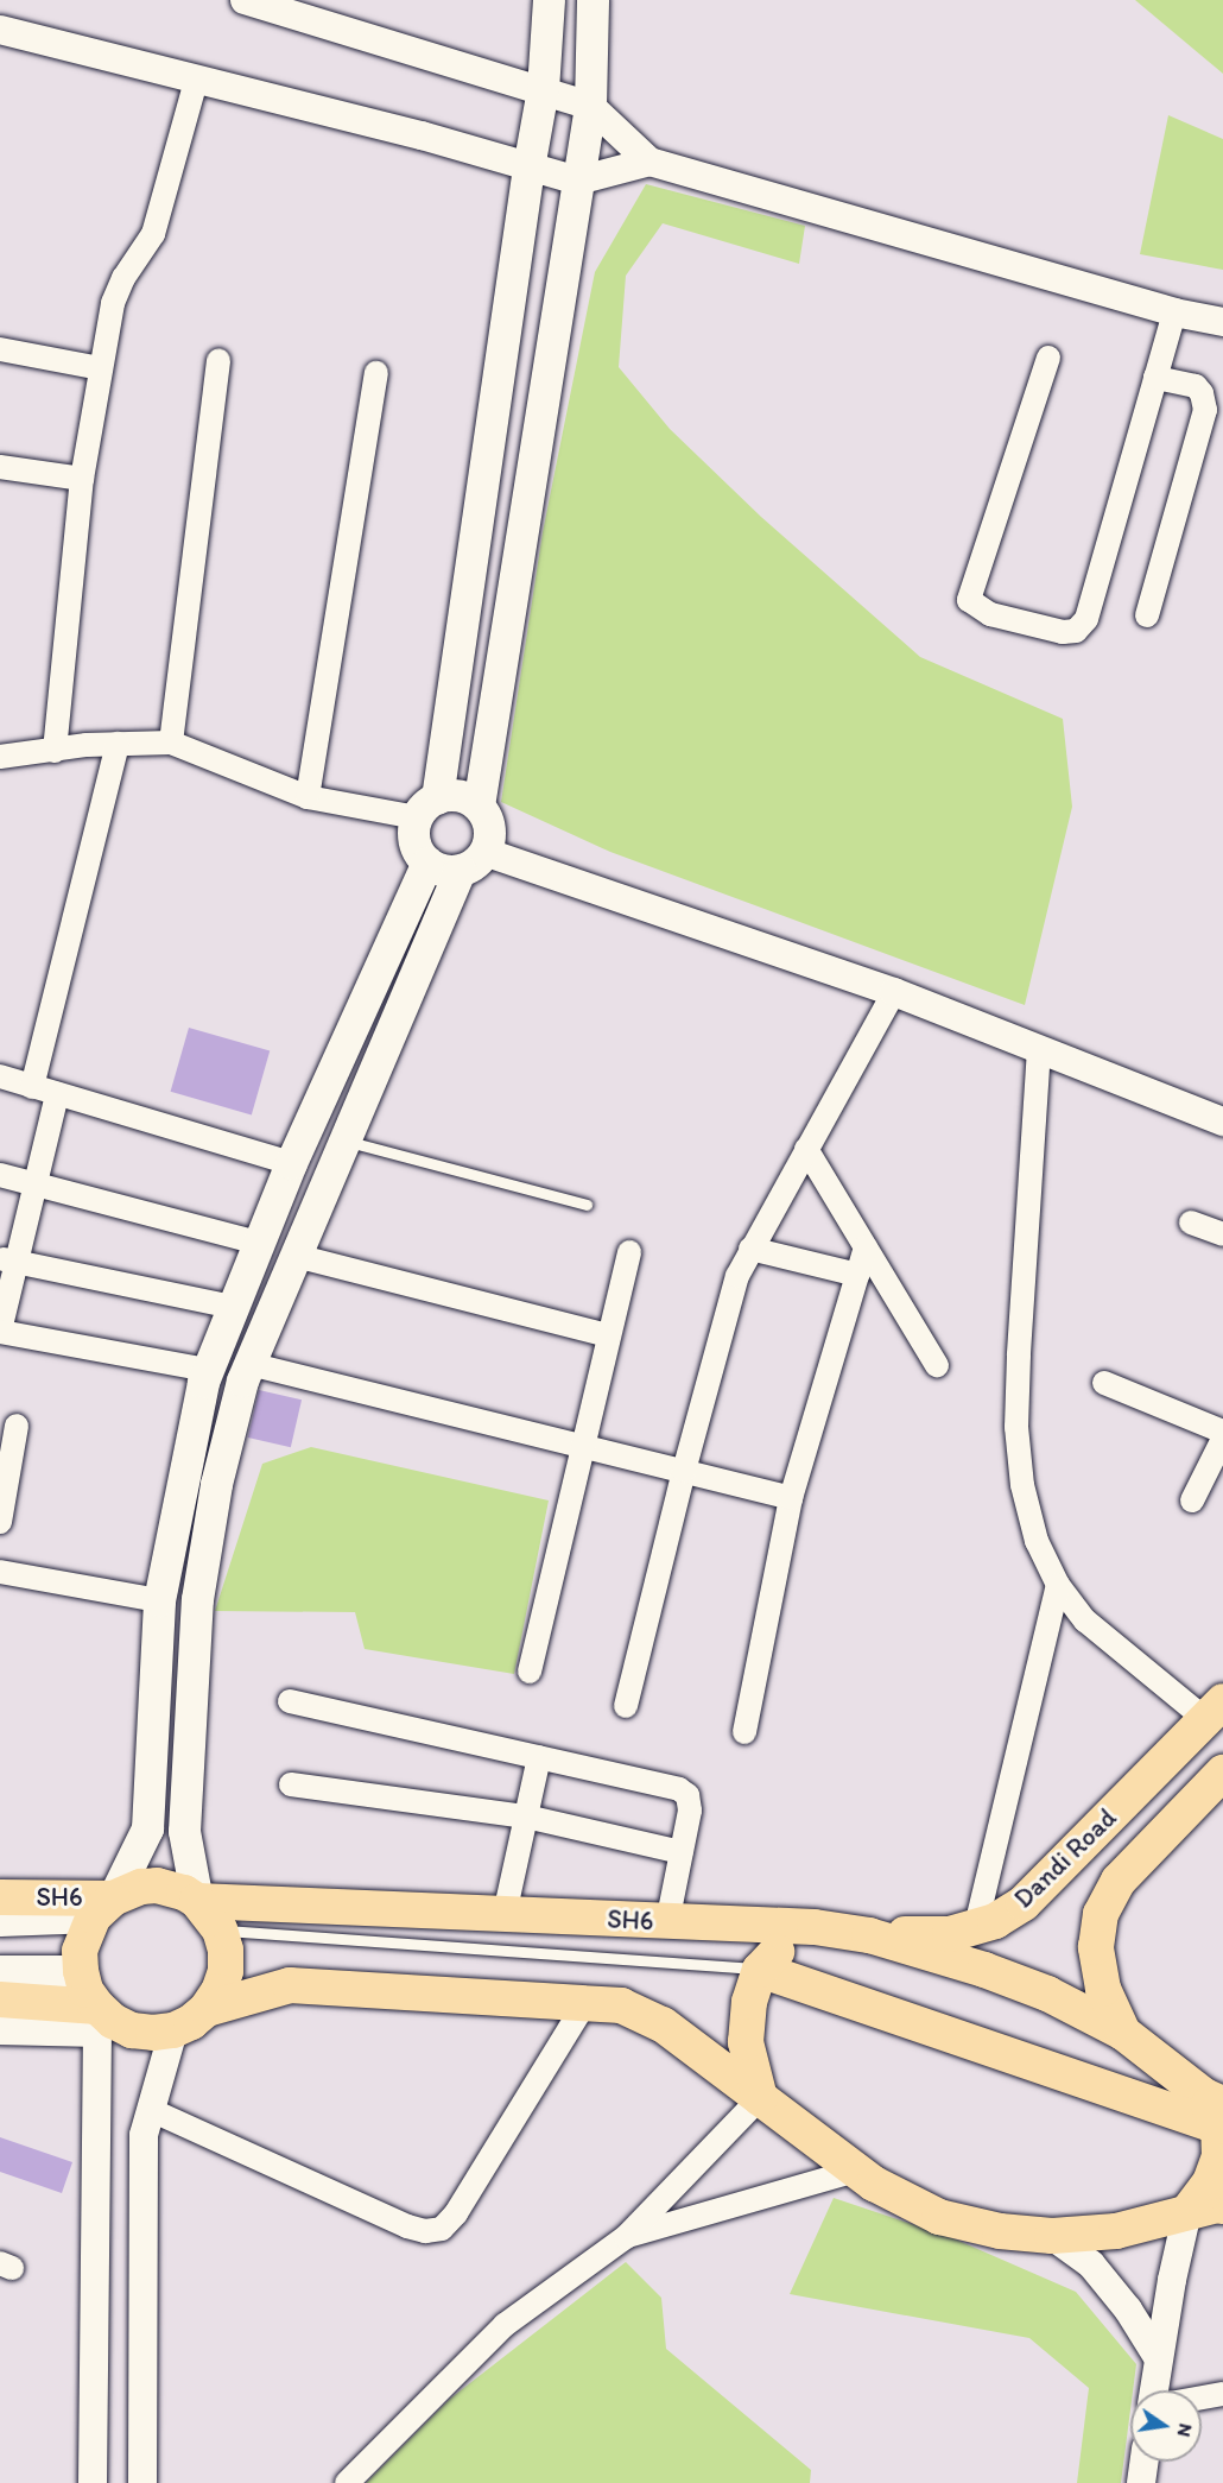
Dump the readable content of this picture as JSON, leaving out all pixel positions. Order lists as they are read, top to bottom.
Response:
{
  "streets": {
    "main road": ["Dandi Road", "SH6"]
  },
  "crossings": [
    ["Dandi Road", "SH6"]
  ],
  "north": "right"
}
